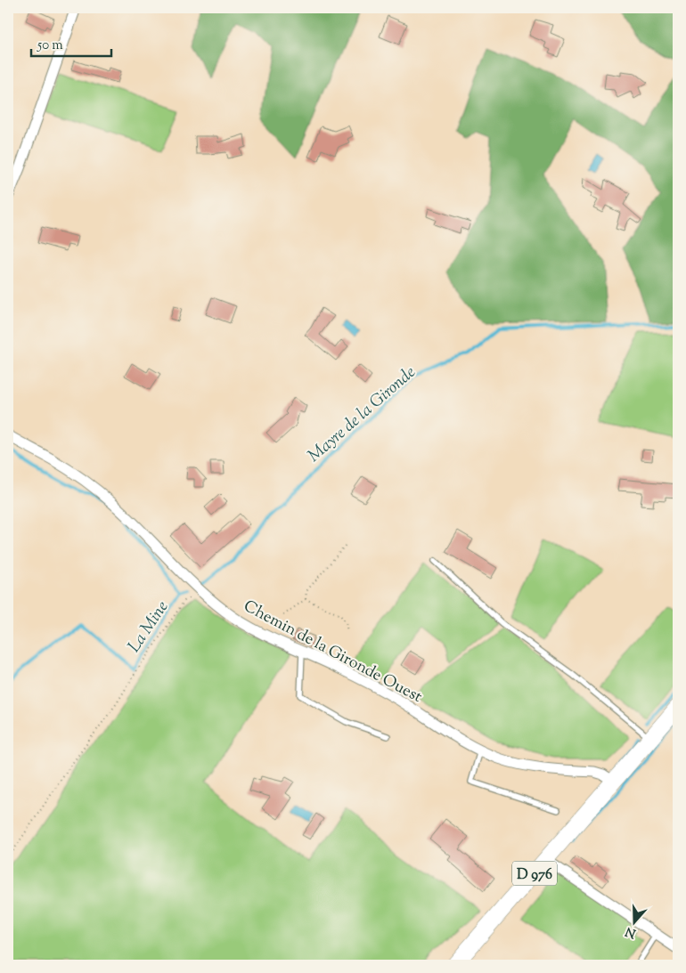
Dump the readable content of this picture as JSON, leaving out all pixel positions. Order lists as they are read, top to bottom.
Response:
{
  "streets": {
    "main road": ["D 976"],
    "street": ["Chemin de la Gironde Ouest"]
  },
  "crossings": [
    ["Chemin de la Gironde Ouest", "D 976"]
  ],
  "water": ["Mayre de la Gironde", "La Mine"],
  "scale_bar": "50 m",
  "north": "bottom"
}
